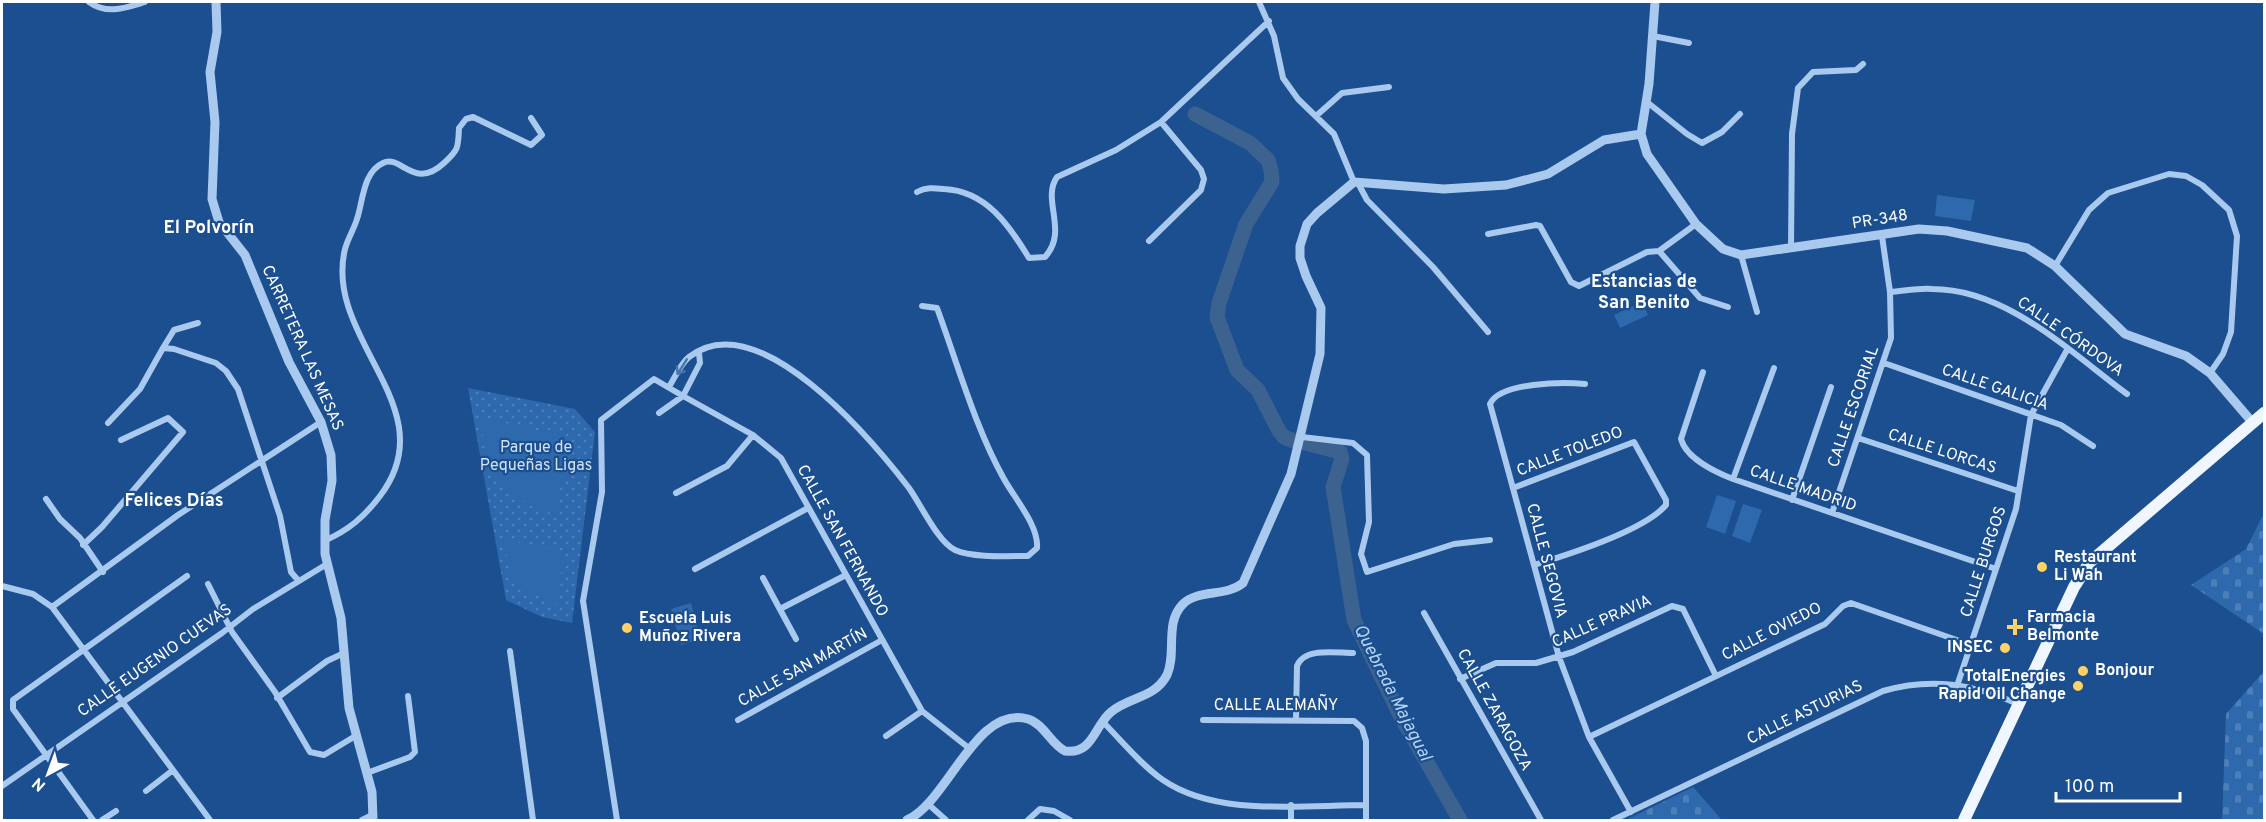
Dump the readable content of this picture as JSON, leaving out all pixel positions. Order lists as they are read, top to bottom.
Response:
{
  "streets": {
    "street": [
      "PR-348",
      "CALLE CÓRDOVA",
      "CARRETERA LAS MESAS",
      "CALLE GALICIA",
      "CALLE ESCORIAL",
      "CALLE TOLEDO",
      "CALLE LORCAS",
      "CALLE MADRID",
      "CALLE SAN FERNANDO",
      "CALLE SEGOVIA",
      "CALLE BURGOS",
      "CALLE PRAVIA",
      "CALLE OVIEDO",
      "CALLE EUGENIO CUEVAS",
      "CALLE SAN MARTÍN",
      "CALLE ALEMAÑY",
      "CALLE ZARAGOZA",
      "CALLE ASTURIAS"
    ]
  },
  "crossings": [
    ["PR-348", "CALLE ESCORIAL"],
    ["CALLE CÓRDOVA", "CALLE ESCORIAL"],
    ["CALLE CÓRDOVA", "CALLE BURGOS"],
    ["CARRETERA LAS MESAS", "CALLE EUGENIO CUEVAS"],
    ["CALLE GALICIA", "CALLE ESCORIAL"],
    ["CALLE GALICIA", "CALLE BURGOS"],
    ["CALLE ESCORIAL", "CALLE LORCAS"],
    ["CALLE ESCORIAL", "CALLE MADRID"],
    ["CALLE TOLEDO", "CALLE SEGOVIA"],
    ["CALLE LORCAS", "CALLE BURGOS"],
    ["CALLE MADRID", "CALLE BURGOS"],
    ["CALLE SAN FERNANDO", "CALLE SAN MARTÍN"],
    ["CALLE SEGOVIA", "CALLE PRAVIA"],
    ["CALLE SEGOVIA", "CALLE OVIEDO"],
    ["CALLE SEGOVIA", "CALLE ASTURIAS"],
    ["CALLE BURGOS", "CALLE OVIEDO"],
    ["CALLE BURGOS", "CALLE ASTURIAS"],
    ["CALLE PRAVIA", "CALLE OVIEDO"],
    ["CALLE PRAVIA", "CALLE ZARAGOZA"]
  ],
  "districts": ["El Polvorín", "Estancias de San Benito", "Felices Días"],
  "water": ["Quebrada Majagual"],
  "parks": ["Parque de Pequeñas Ligas"],
  "places": {
    "other": [
      "Restaurant Li Wah",
      "Escuela Luis Muñoz Rivera",
      "INSEC",
      "Bonjour",
      "TotalEnergies Rapid Oil Change"
    ],
    "health": ["Farmacia Belmonte"]
  },
  "scale_bar": "100 m",
  "north": "bottom left"
}
